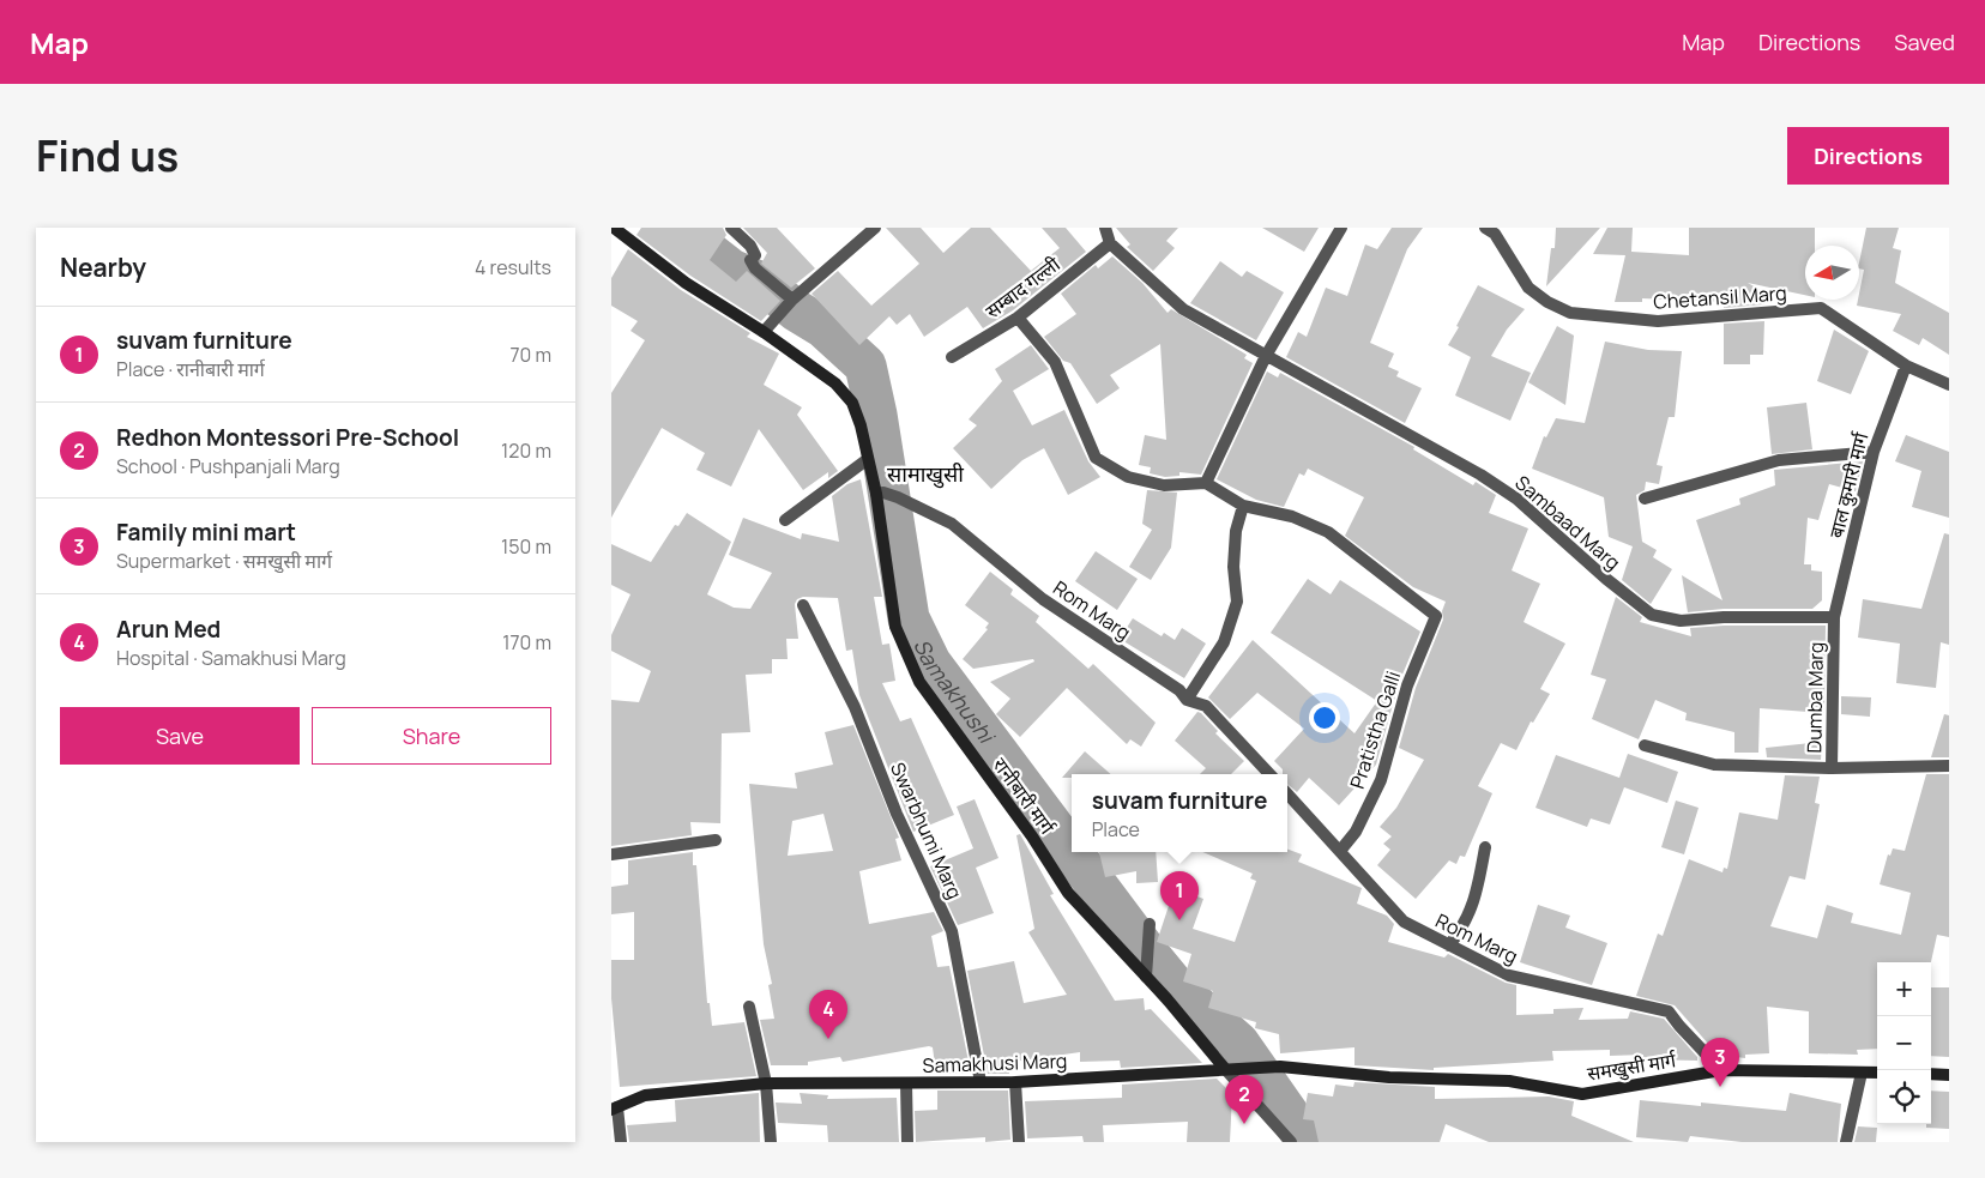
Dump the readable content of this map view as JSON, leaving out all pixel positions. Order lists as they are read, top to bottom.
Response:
{
  "streets": {
    "main road": ["रानीबारी मार्ग", "Samakhusi Marg", "समखुसी मार्ग"],
    "street": [
      "सम्बाद गल्ली",
      "Chetansil Marg",
      "बाल कुमारी मार्ग",
      "Sambaad Marg",
      "Rom Marg",
      "Dumba Marg",
      "Pratistha Galli",
      "Swarbhumi Marg"
    ]
  },
  "crossings": [
    ["सम्बाद गल्ली", "Sambaad Marg"],
    ["Chetansil Marg", "बाल कुमारी मार्ग"],
    ["बाल कुमारी मार्ग", "Sambaad Marg"],
    ["बाल कुमारी मार्ग", "Dumba Marg"],
    ["Sambaad Marg", "Dumba Marg"],
    ["Rom Marg", "Pratistha Galli"],
    ["Rom Marg", "रानीबारी मार्ग"],
    ["Rom Marg", "समखुसी मार्ग"],
    ["रानीबारी मार्ग", "Samakhusi Marg"],
    ["रानीबारी मार्ग", "समखुसी मार्ग"],
    ["Swarbhumi Marg", "Samakhusi Marg"],
    ["Samakhusi Marg", "समखुसी मार्ग"]
  ],
  "districts": ["सामाखुसी"],
  "water": ["Samakhushi"],
  "north": "left",
  "page": {
    "header": "Map",
    "nav": ["Map", "Directions", "Saved"],
    "title": "Find us",
    "buttons": [
      "Directions",
      ["Save", "Share"]
    ],
    "heading": ["Nearby", "4 results"],
    "list": [
      {
        "mark": "1",
        "name": "suvam furniture",
        "note": "Place · रानीबारी मार्ग",
        "value": "70 m"
      },
      {
        "mark": "2",
        "name": "Redhon Montessori Pre-School",
        "note": "School · Pushpanjali Marg",
        "value": "120 m"
      },
      {
        "mark": "3",
        "name": "Family mini mart",
        "note": "Supermarket · समखुसी मार्ग",
        "value": "150 m"
      },
      {
        "mark": "4",
        "name": "Arun Med",
        "note": "Hospital · Samakhusi Marg",
        "value": "170 m"
      }
    ],
    "popup": ["suvam furniture", "Place"],
    "pins": [
      "1",
      "4",
      "3",
      "2"
    ],
    "map_buttons": ["+", "−"]
  }
}
